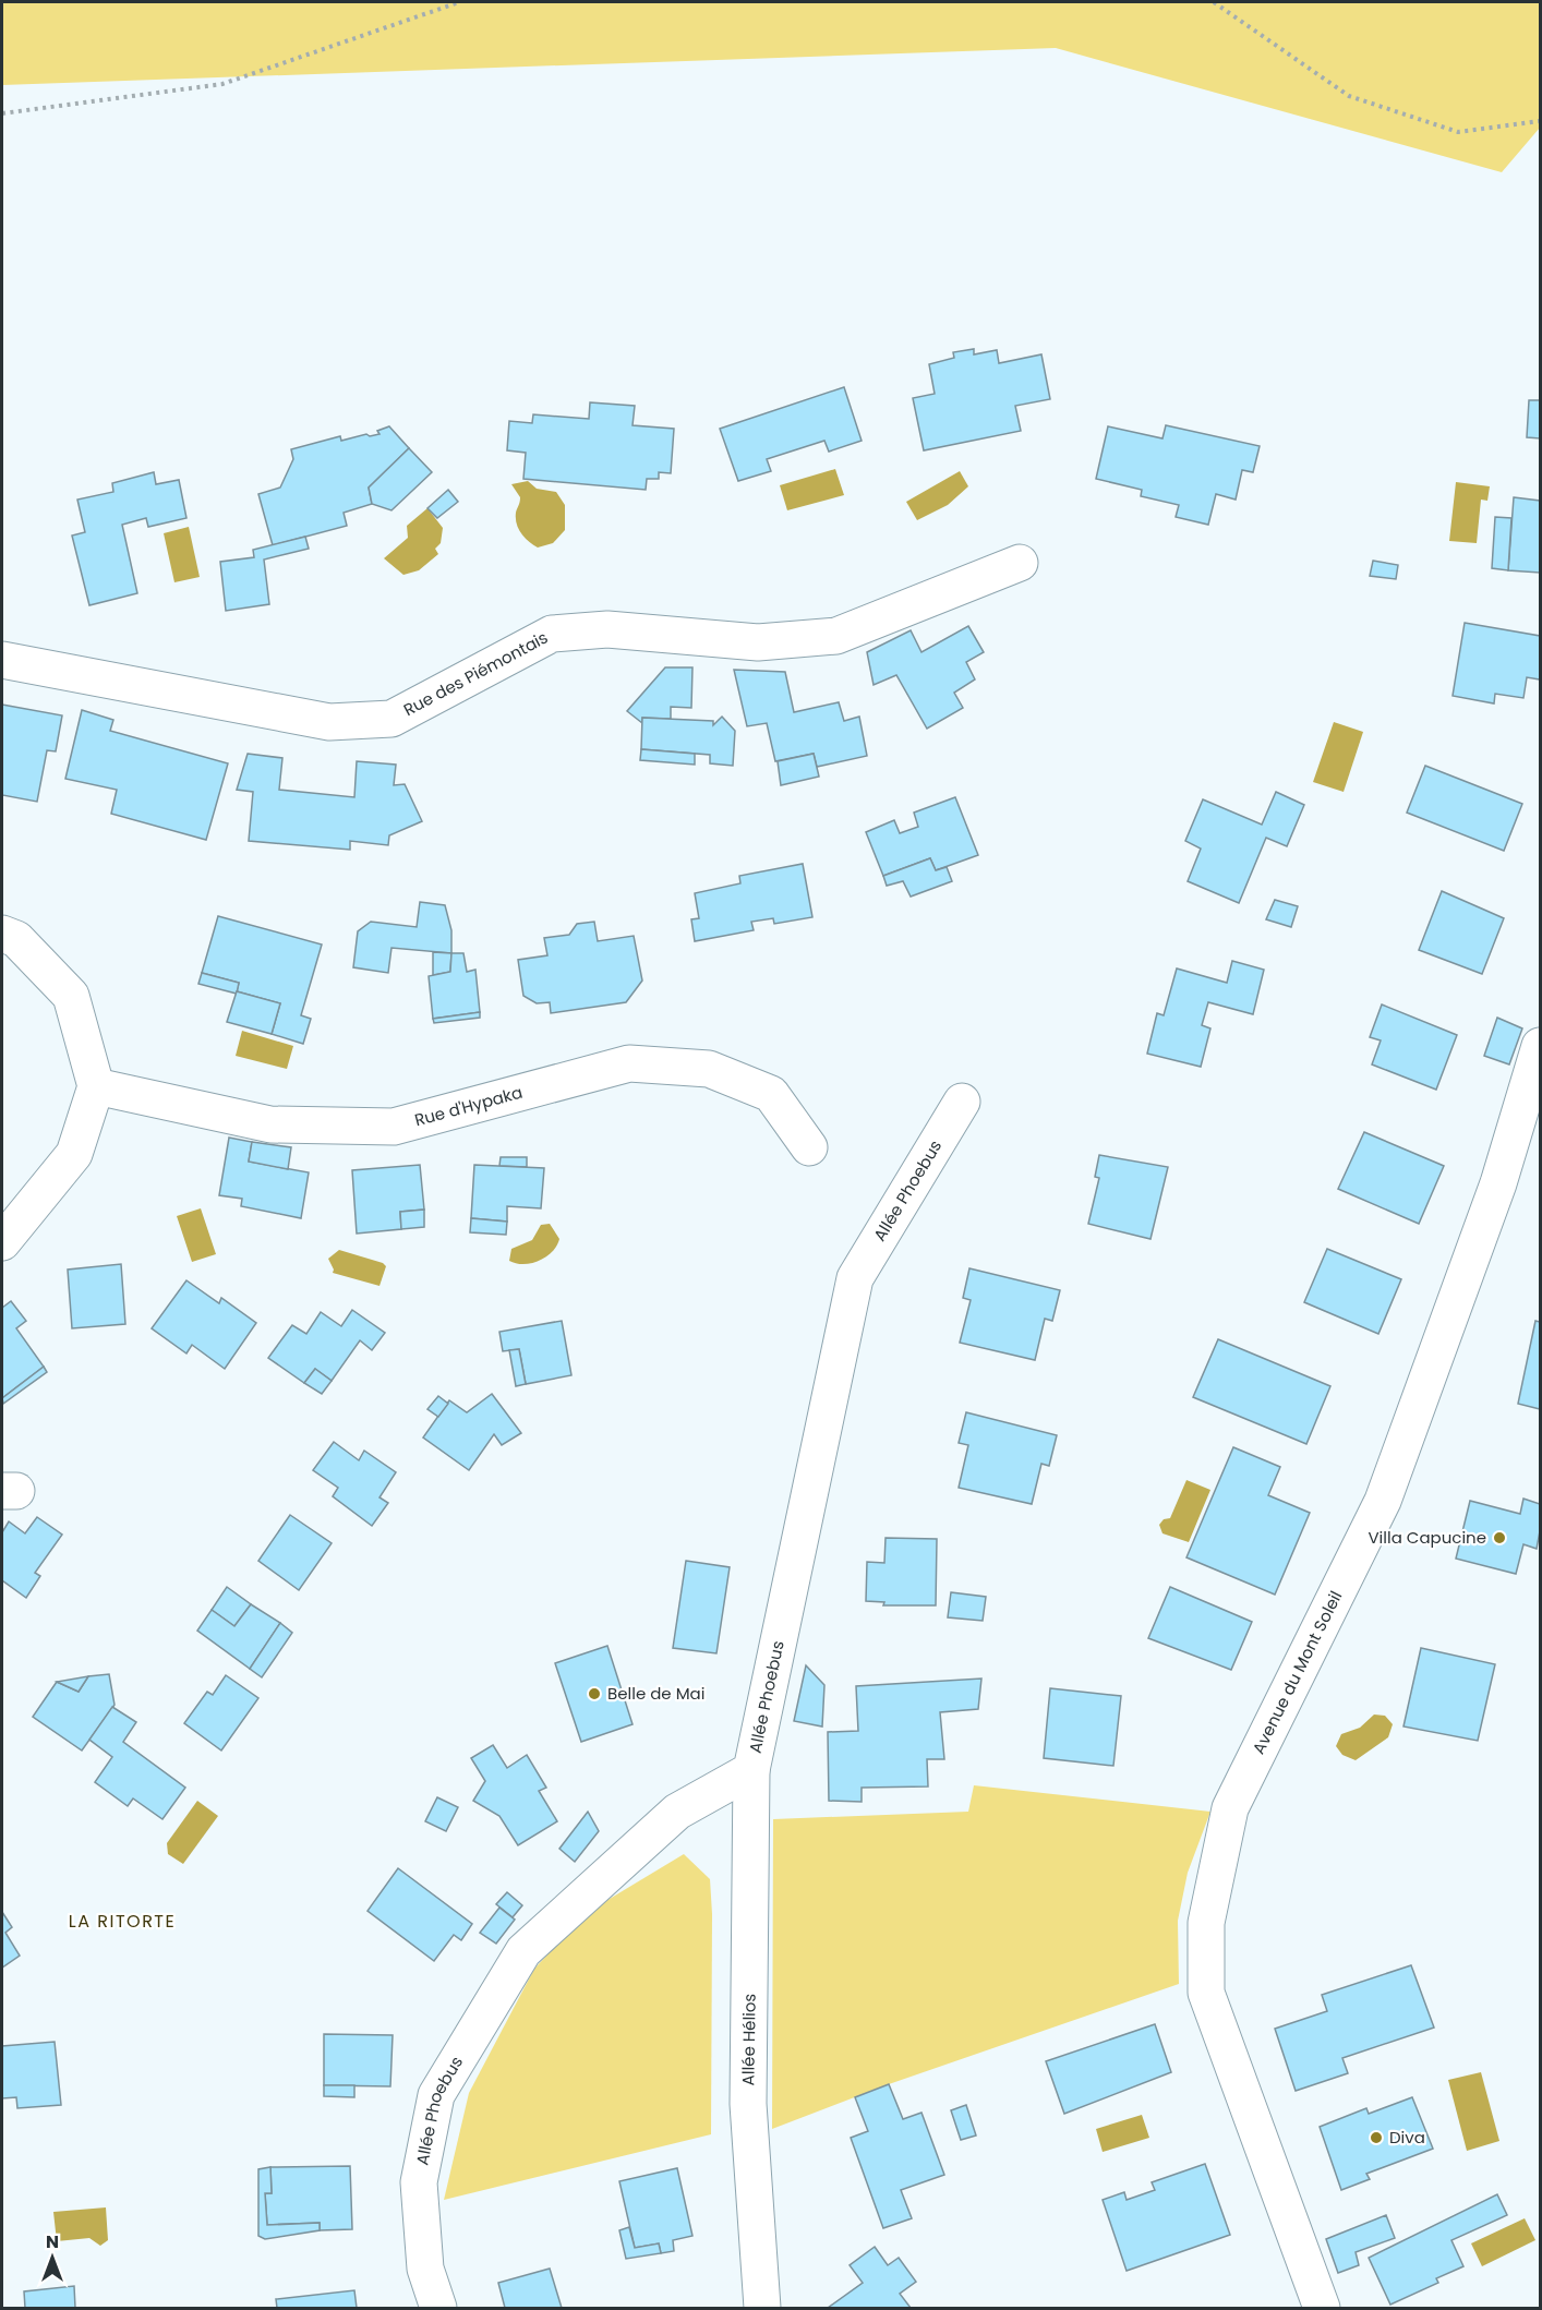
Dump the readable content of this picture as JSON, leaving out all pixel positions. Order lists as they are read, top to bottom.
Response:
{
  "streets": {
    "street": [
      "Rue des Piémontais",
      "Rue d'Hypaka",
      "Allée Phoebus",
      "Avenue du Mont Soleil",
      "Allée Hélios"
    ]
  },
  "crossings": [
    ["Allée Phoebus", "Allée Hélios"]
  ],
  "districts": ["LA RITORTE"],
  "places": ["Villa Capucine", "Belle de Mai", "Diva"],
  "north": "top"
}
